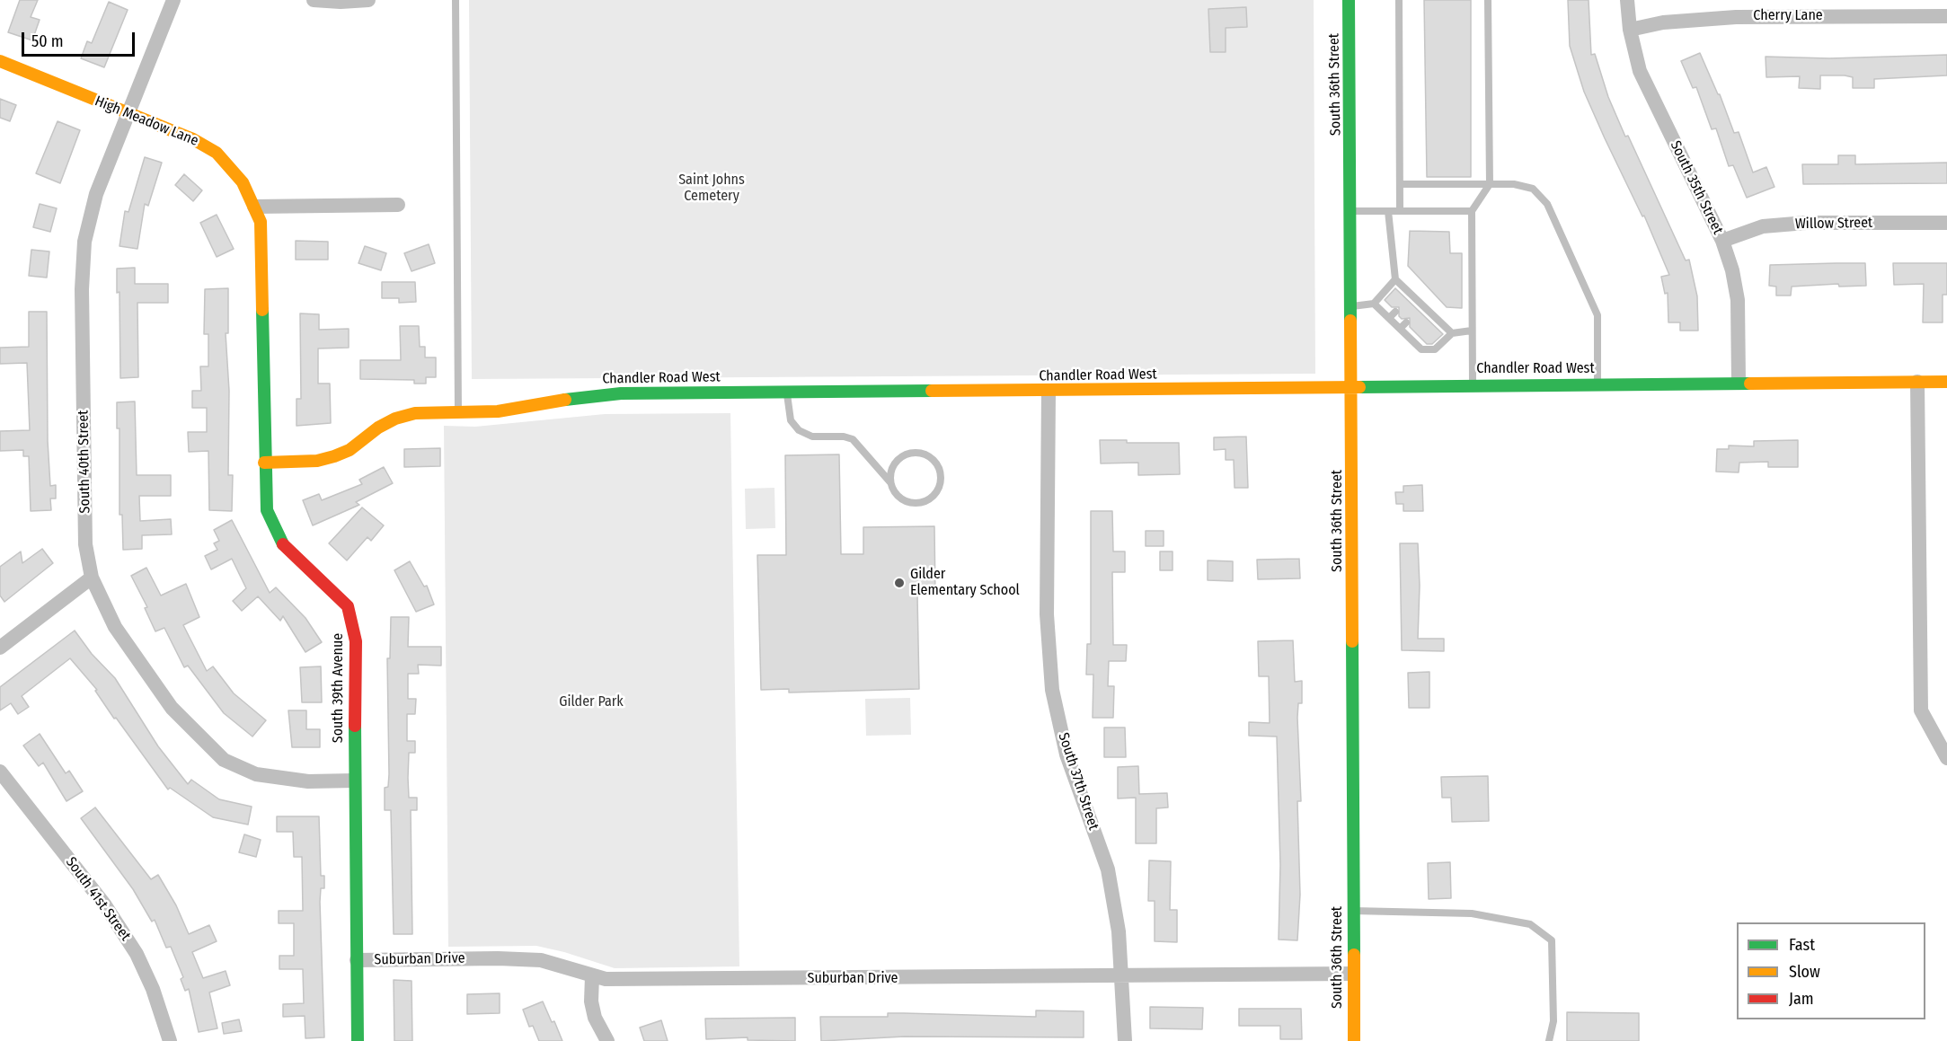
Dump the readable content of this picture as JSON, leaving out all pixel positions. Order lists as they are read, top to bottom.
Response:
{
  "streets": {
    "street": [
      "Cherry Lane",
      "South 36th Street",
      "High Meadow Lane",
      "South 35th Street",
      "Willow Street",
      "Chandler Road West",
      "South 40th Street",
      "South 39th Avenue",
      "South 37th Street",
      "South 41st Street",
      "Suburban Drive"
    ]
  },
  "crossings": [
    ["Cherry Lane", "South 35th Street"],
    ["South 36th Street", "Chandler Road West"],
    ["South 36th Street", "Suburban Drive"],
    ["High Meadow Lane", "South 40th Street"],
    ["High Meadow Lane", "South 39th Avenue"],
    ["South 35th Street", "Willow Street"],
    ["South 35th Street", "Chandler Road West"],
    ["Chandler Road West", "South 39th Avenue"],
    ["Chandler Road West", "South 37th Street"],
    ["South 40th Street", "South 39th Avenue"],
    ["South 39th Avenue", "Suburban Drive"],
    ["South 37th Street", "Suburban Drive"]
  ],
  "parks": ["Saint Johns Cemetery", "Gilder Park"],
  "places": ["Gilder Elementary School"],
  "legend": ["Fast", "Slow", "Jam"],
  "scale_bar": "50 m"
}
